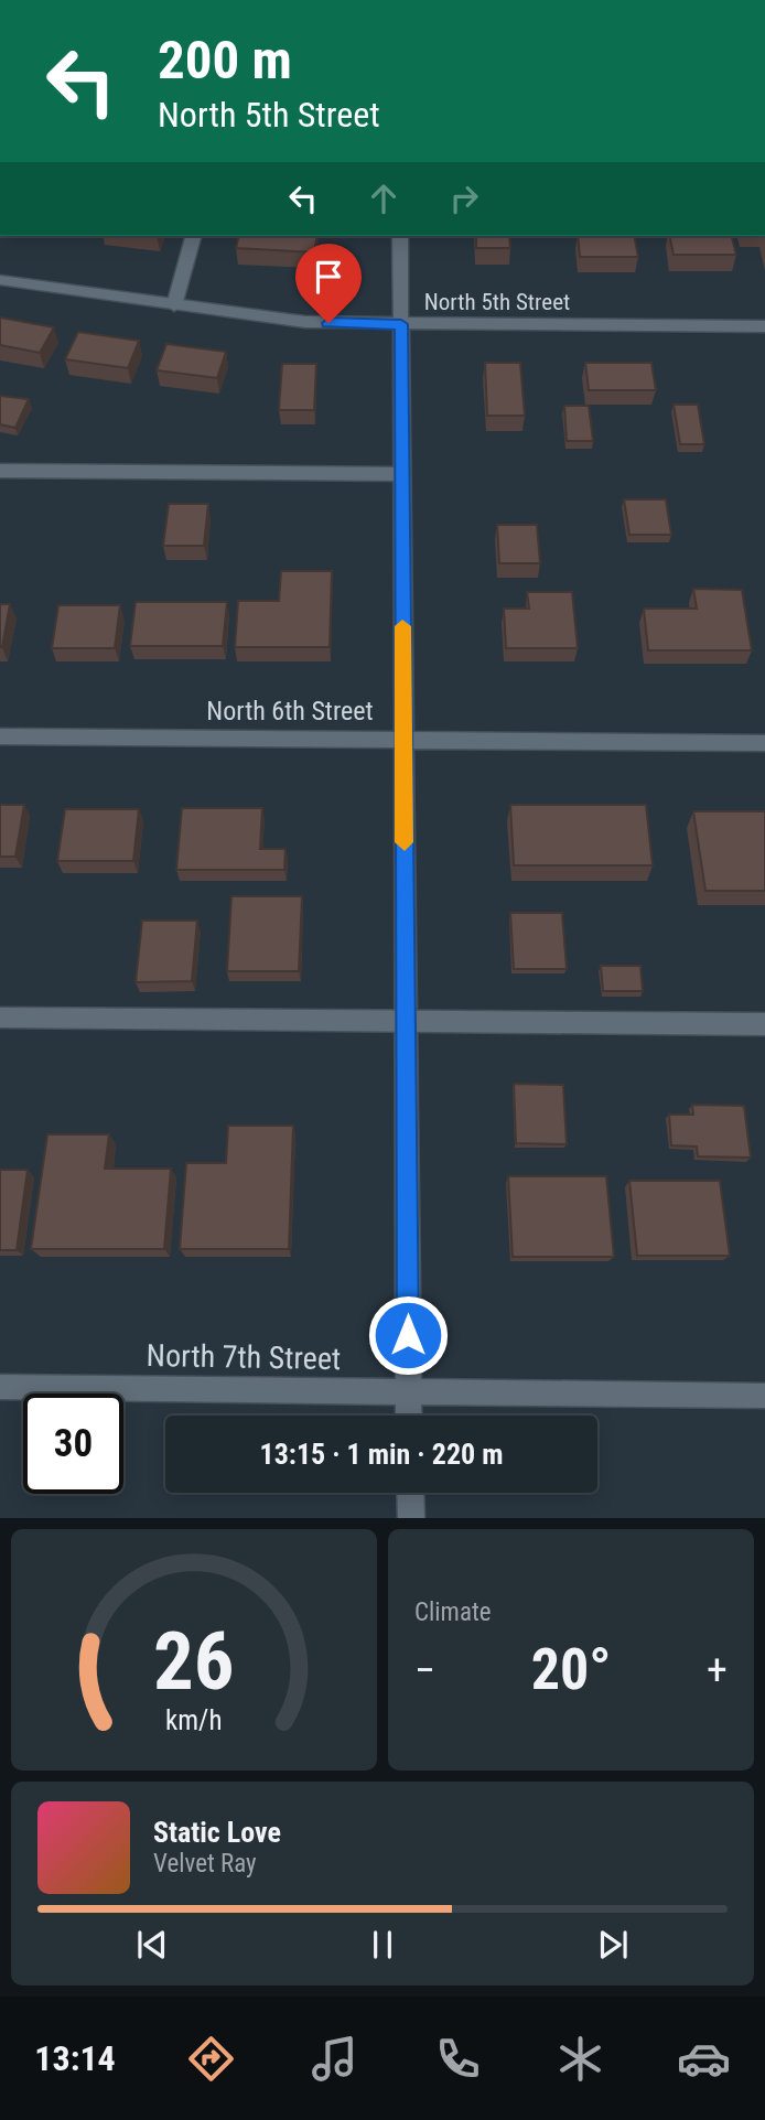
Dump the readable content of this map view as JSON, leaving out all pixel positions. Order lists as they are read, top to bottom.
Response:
{
  "streets": {
    "street": ["North 5th Street", "North 6th Street", "North 7th Street"]
  },
  "page": {
    "turn": ["200 m", "North 5th Street"],
    "limit": "30",
    "trip": "13:15 · 1 min · 220 m",
    "tile": "Climate",
    "heat": ["−", "20°", "+"],
    "song": ["Static Love", "Velvet Ray"],
    "tabs": "13:14",
    "gauge": ["26", "km/h"]
  }
}
